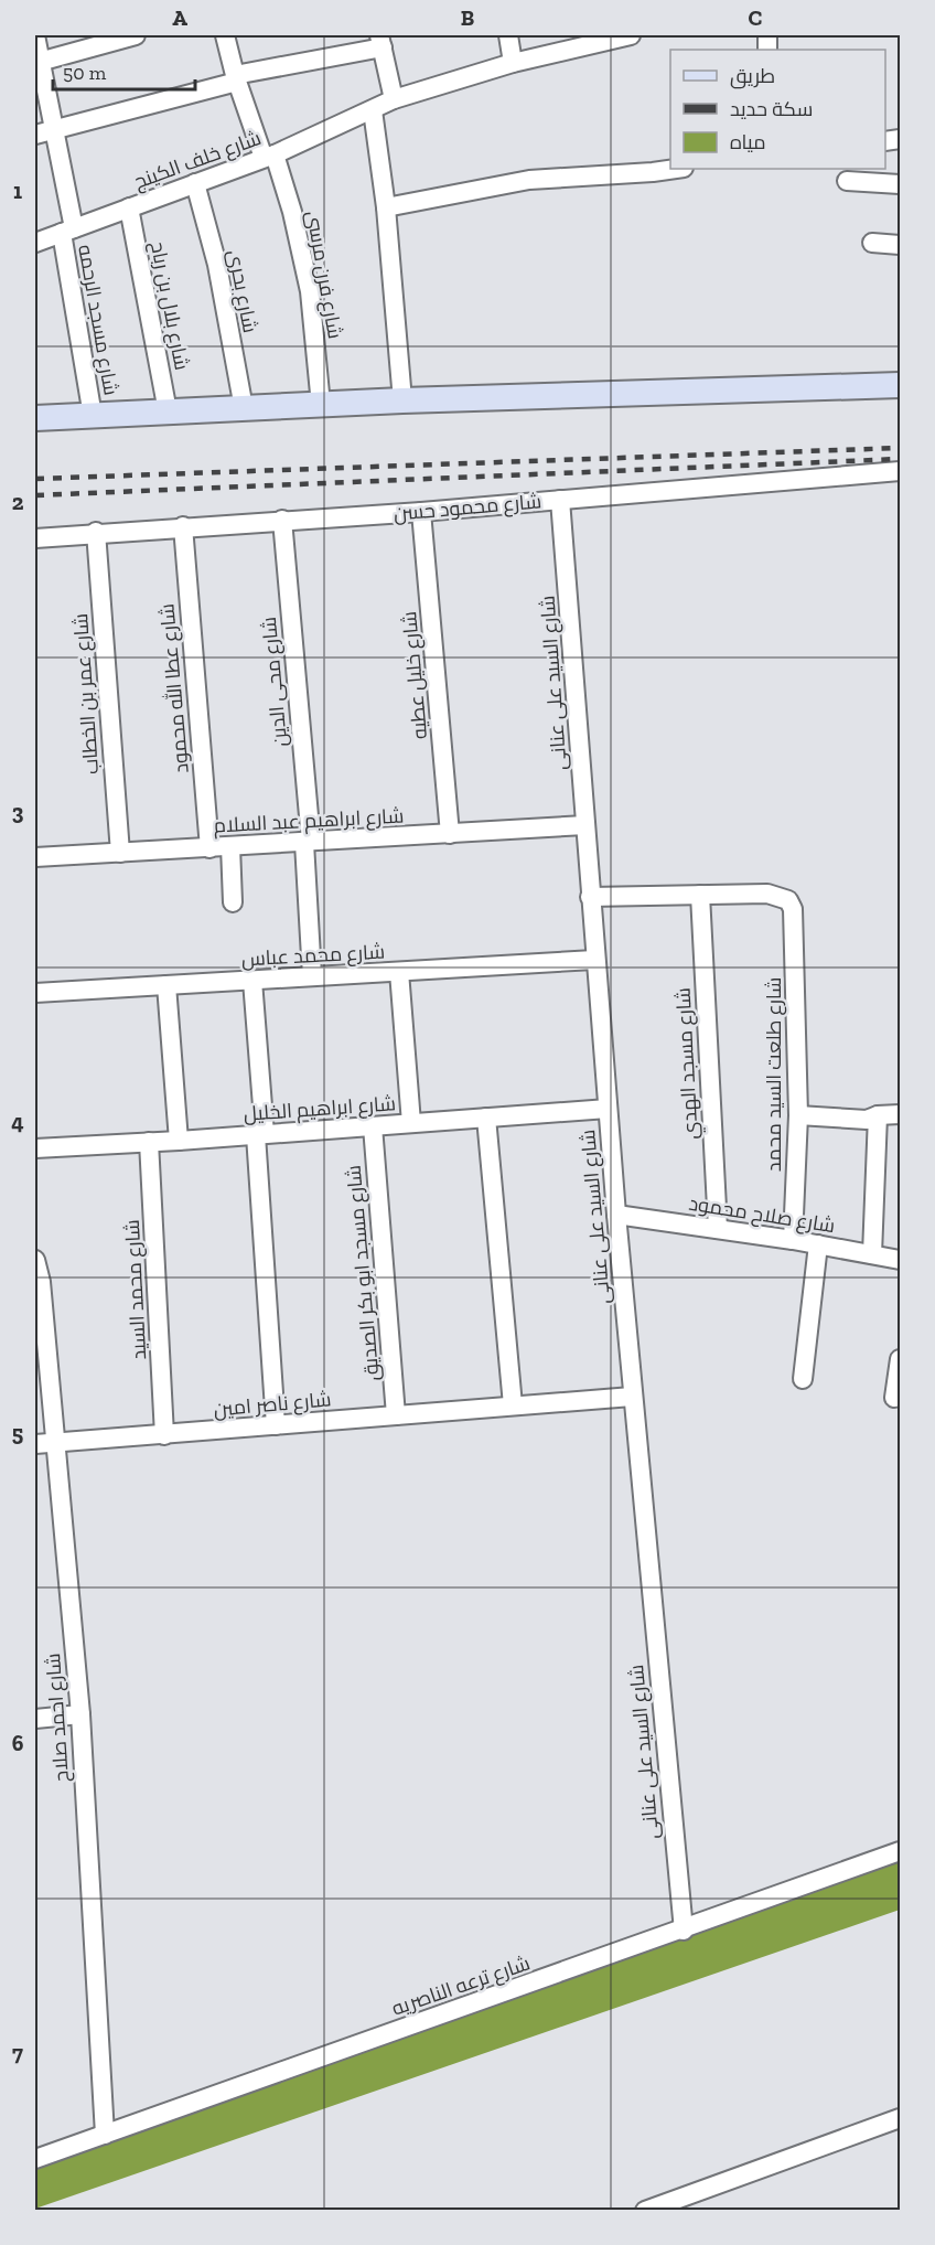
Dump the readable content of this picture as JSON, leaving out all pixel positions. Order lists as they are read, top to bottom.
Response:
{
  "streets": {
    "street": [
      "شارع خلف الكينج",
      "شارع فرن مرسى",
      "شارع بحرى",
      "شارع بلال بن رباح",
      "شارع مسجد الرحمه",
      "شارع محمود حسن",
      "شارع خليل عطيه",
      "شارع محى الدين",
      "شارع السيد على عنانى",
      "شارع عطا الله محمود",
      "شارع عمر بن الخطاب",
      "شارع ابراهيم عبد السلام",
      "شارع محمد عباس",
      "شارع مسجد الهدي",
      "شارع طلعت السيد محمد",
      "شارع ابراهيم الخليل",
      "شارع صلاح محمود",
      "شارع مسجد ابو بكر الصديق",
      "شارع محمد السيد",
      "شارع ناصر امين",
      "شارع احمد صلاح",
      "شارع ترعه الناصريه"
    ]
  },
  "crossings": [
    ["شارع خلف الكينج", "شارع فرن مرسى"],
    ["شارع خلف الكينج", "شارع بحرى"],
    ["شارع خلف الكينج", "شارع بلال بن رباح"],
    ["شارع خلف الكينج", "شارع مسجد الرحمه"],
    ["شارع محمود حسن", "شارع خليل عطيه"],
    ["شارع محمود حسن", "شارع محى الدين"],
    ["شارع محمود حسن", "شارع السيد على عنانى"],
    ["شارع محمود حسن", "شارع عطا الله محمود"],
    ["شارع محمود حسن", "شارع عمر بن الخطاب"],
    ["شارع خليل عطيه", "شارع ابراهيم عبد السلام"],
    ["شارع محى الدين", "شارع ابراهيم عبد السلام"],
    ["شارع محى الدين", "شارع محمد عباس"],
    ["شارع السيد على عنانى", "شارع ابراهيم عبد السلام"],
    ["شارع السيد على عنانى", "شارع محمد عباس"],
    ["شارع السيد على عنانى", "شارع ابراهيم الخليل"],
    ["شارع السيد على عنانى", "شارع صلاح محمود"],
    ["شارع السيد على عنانى", "شارع ناصر امين"],
    ["شارع السيد على عنانى", "شارع ترعه الناصريه"],
    ["شارع عطا الله محمود", "شارع ابراهيم عبد السلام"],
    ["شارع عمر بن الخطاب", "شارع ابراهيم عبد السلام"],
    ["شارع مسجد الهدي", "شارع طلعت السيد محمد"],
    ["شارع مسجد الهدي", "شارع صلاح محمود"],
    ["شارع طلعت السيد محمد", "شارع صلاح محمود"],
    ["شارع ابراهيم الخليل", "شارع مسجد ابو بكر الصديق"],
    ["شارع ابراهيم الخليل", "شارع محمد السيد"],
    ["شارع مسجد ابو بكر الصديق", "شارع ناصر امين"],
    ["شارع محمد السيد", "شارع ناصر امين"],
    ["شارع ناصر امين", "شارع احمد صلاح"],
    ["شارع احمد صلاح", "شارع ترعه الناصريه"]
  ],
  "legend": ["طريق", "سكة حديد", "مياه"],
  "scale_bar": "50 m",
  "grid": {
    "columns": ["A", "B", "C"],
    "rows": [
      "1",
      "2",
      "3",
      "4",
      "5",
      "6",
      "7"
    ]
  }
}
